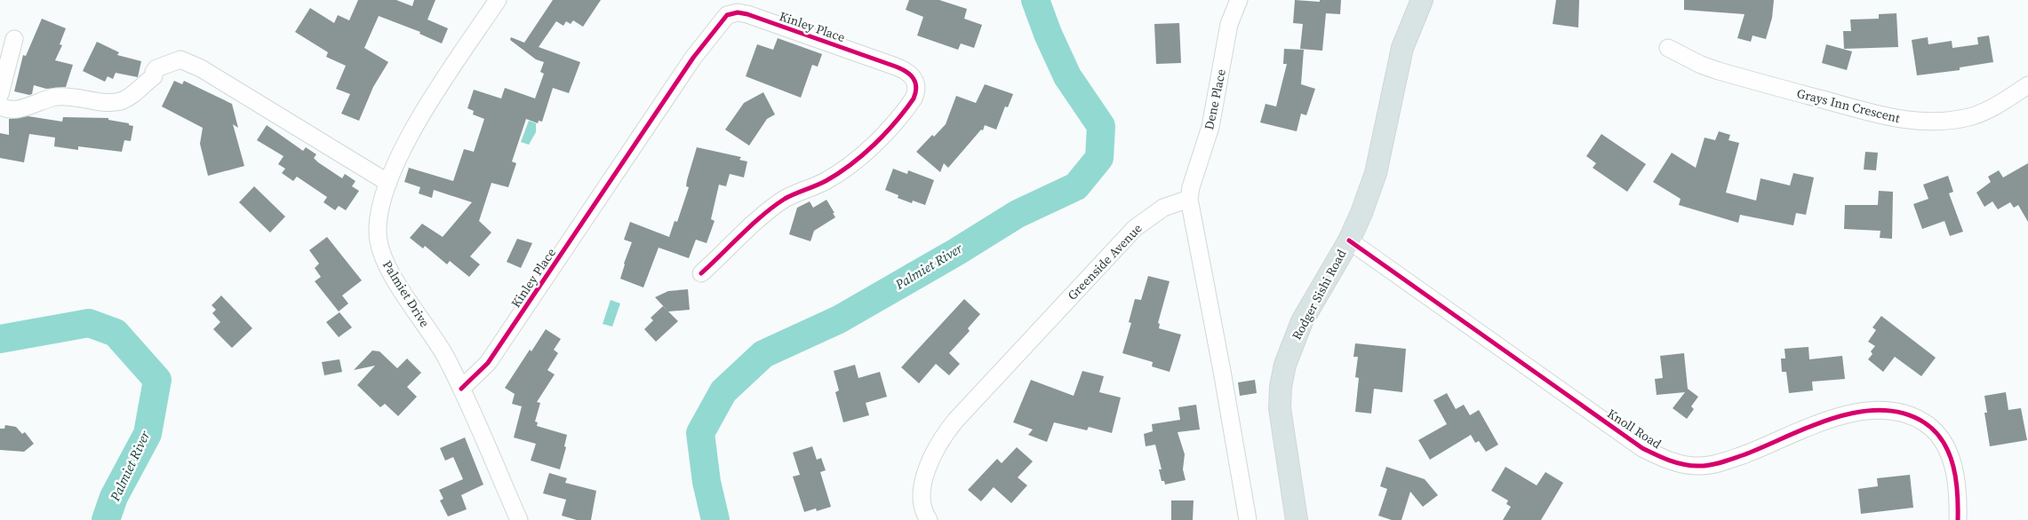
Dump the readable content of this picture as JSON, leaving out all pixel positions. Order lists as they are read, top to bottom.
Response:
{
  "streets": {
    "main road": ["Rodger Sishi Road"],
    "street": [
      "Kinley Place",
      "Dene Place",
      "Grays Inn Crescent",
      "Greenside Avenue",
      "Palmiet Drive",
      "Knoll Road"
    ]
  },
  "crossings": [
    ["Kinley Place", "Palmiet Drive"],
    ["Dene Place", "Greenside Avenue"],
    ["Rodger Sishi Road", "Knoll Road"]
  ],
  "water": ["Palmiet River"]
}
